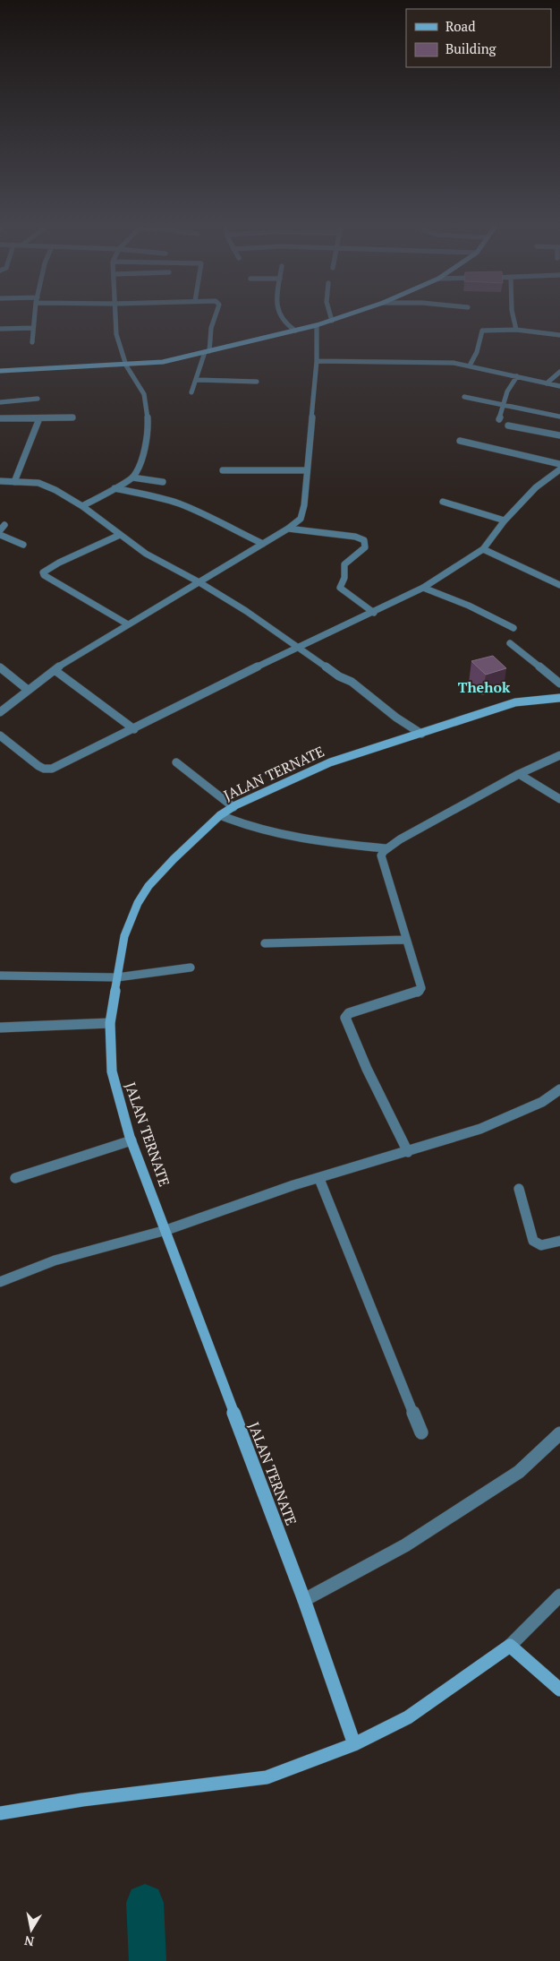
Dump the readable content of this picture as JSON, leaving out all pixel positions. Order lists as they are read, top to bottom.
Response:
{
  "streets": {
    "street": ["JALAN TERNATE"]
  },
  "districts": ["Thehok"],
  "legend": ["Road", "Building"],
  "north": "bottom"
}
